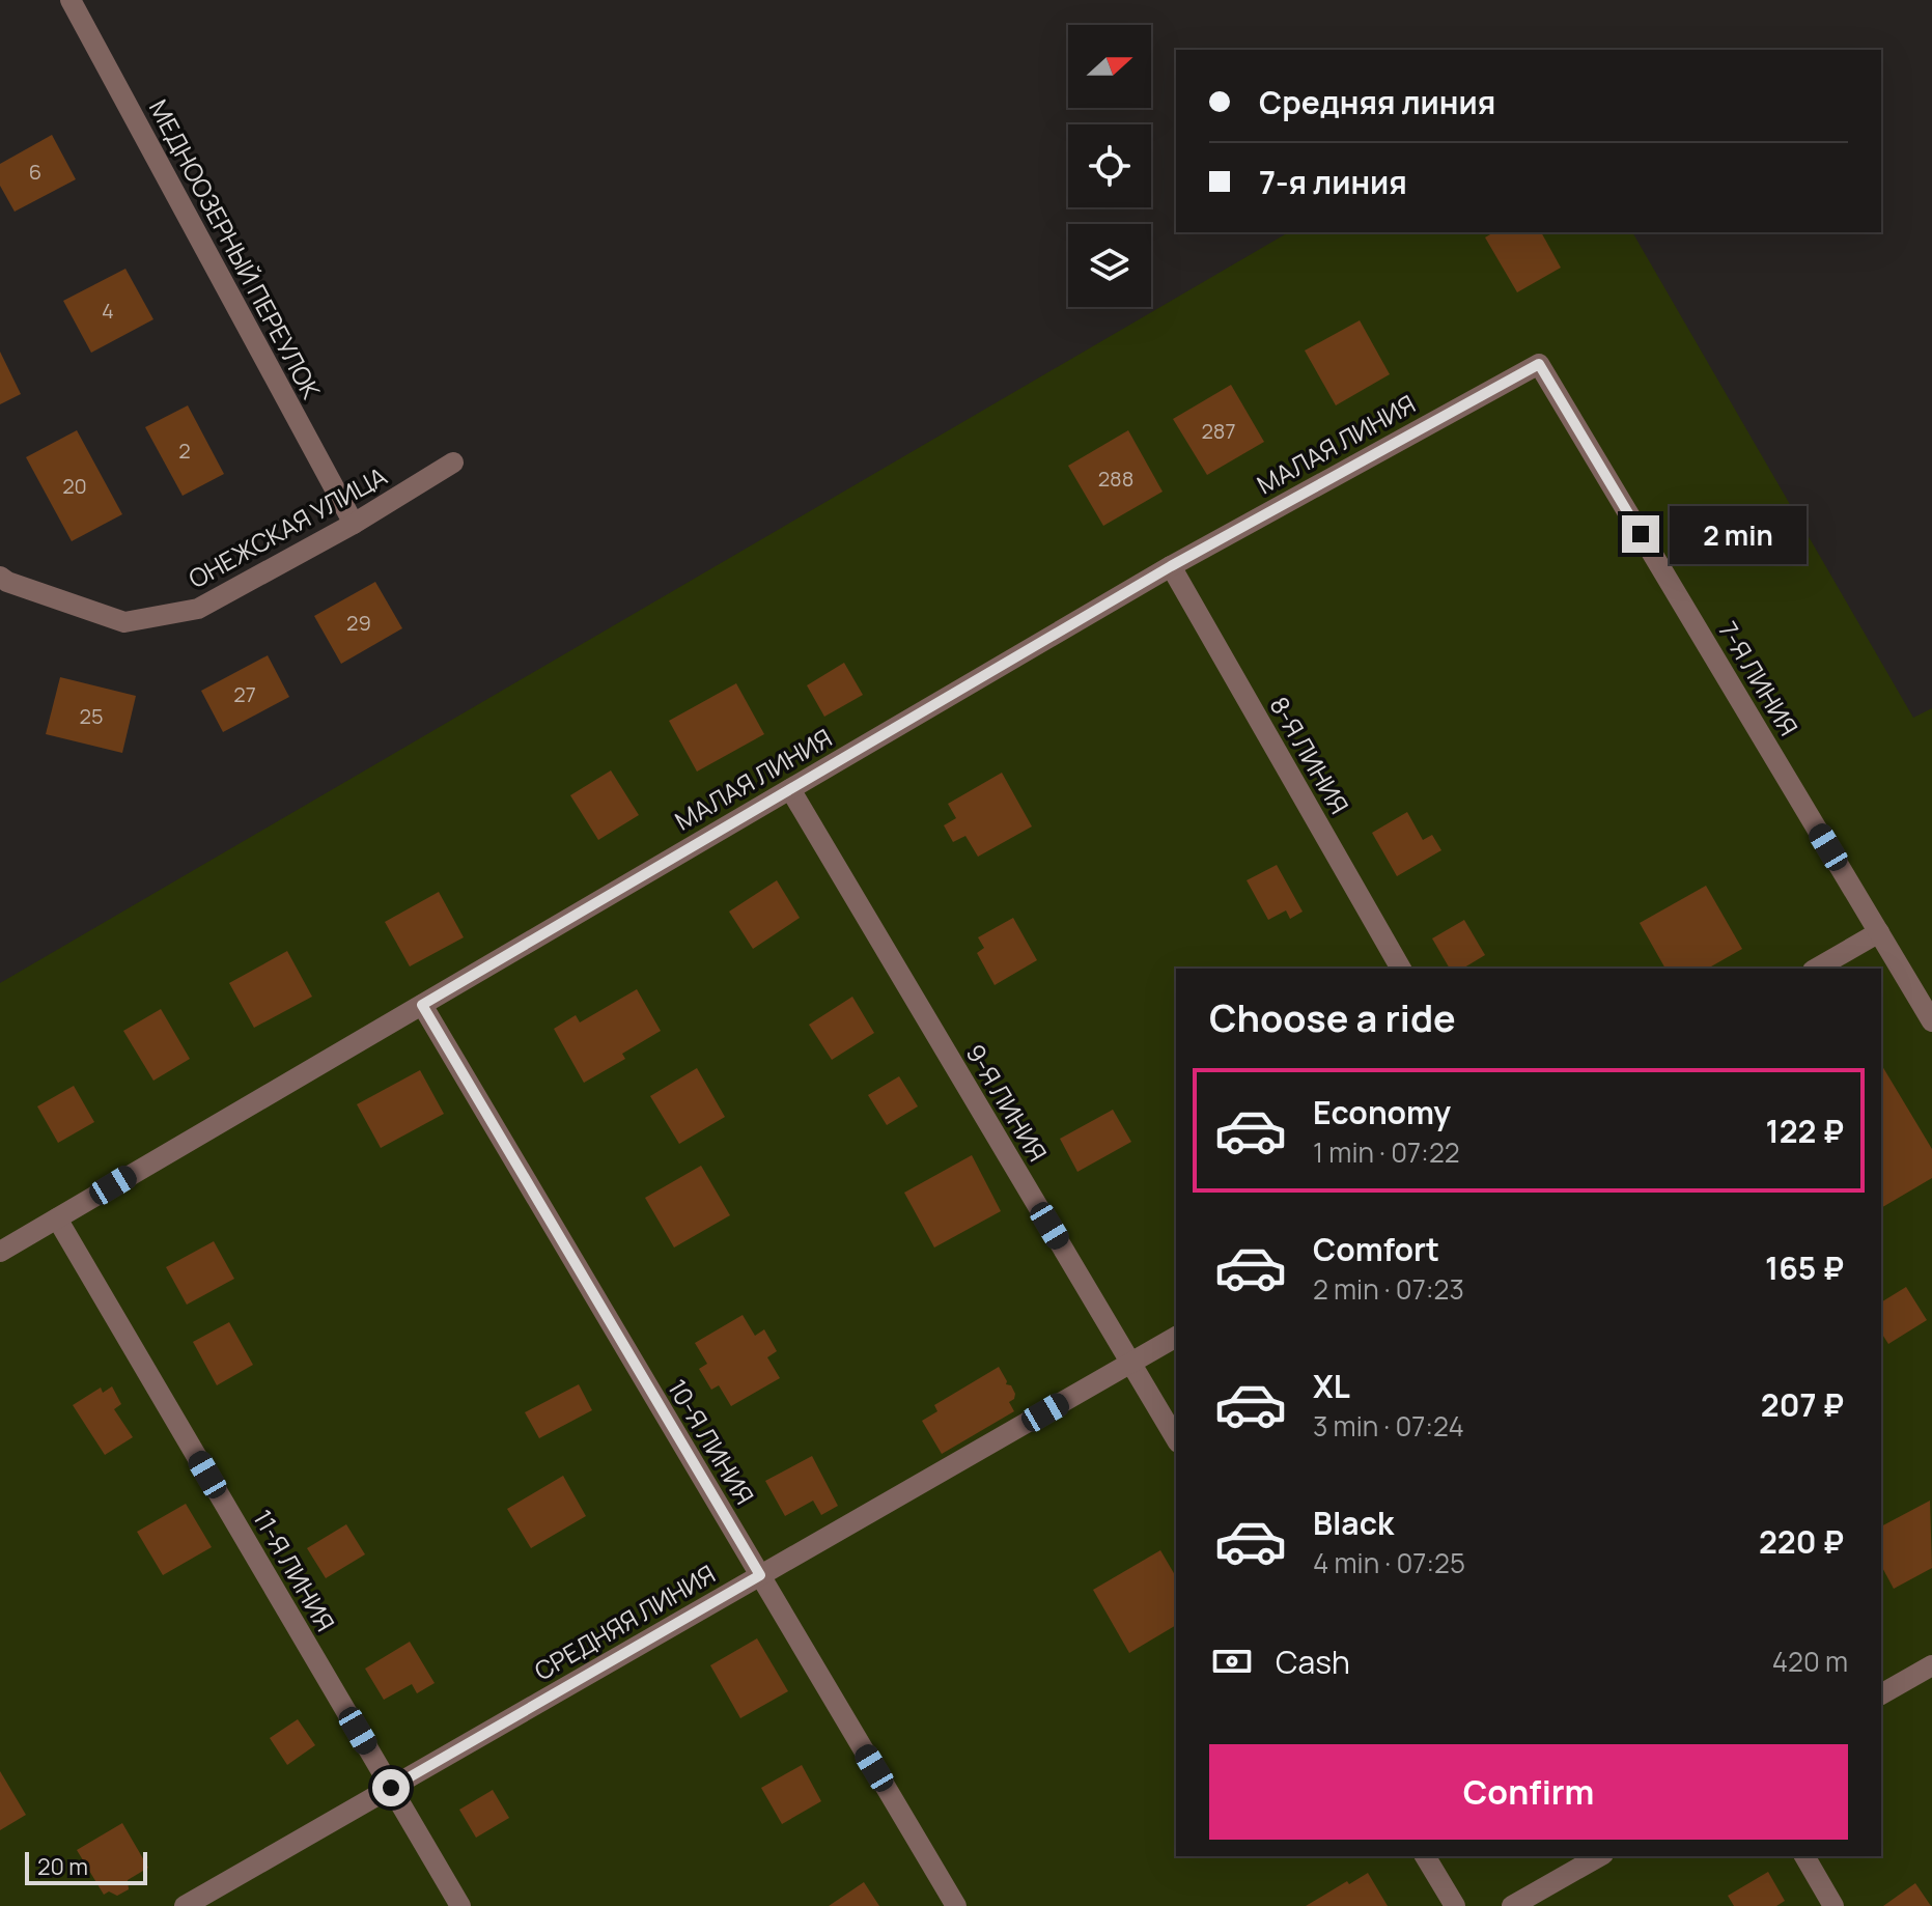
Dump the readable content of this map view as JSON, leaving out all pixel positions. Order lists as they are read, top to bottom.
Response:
{
  "streets": {
    "street": [
      "МЕДНООЗЕРНЫЙ ПЕРЕУЛОК",
      "МАЛАЯ ЛИНИЯ",
      "ОНЕЖСКАЯ УЛИЦА",
      "7-Я ЛИНИЯ",
      "8-Я ЛИНИЯ",
      "9-Я ЛИНИЯ",
      "10-Я ЛИНИЯ",
      "11-Я ЛИНИЯ",
      "СРЕДНЯЯ ЛИНИЯ"
    ]
  },
  "crossings": [
    ["МЕДНООЗЕРНЫЙ ПЕРЕУЛОК", "ОНЕЖСКАЯ УЛИЦА"],
    ["МАЛАЯ ЛИНИЯ", "7-Я ЛИНИЯ"],
    ["МАЛАЯ ЛИНИЯ", "8-Я ЛИНИЯ"],
    ["МАЛАЯ ЛИНИЯ", "9-Я ЛИНИЯ"],
    ["МАЛАЯ ЛИНИЯ", "10-Я ЛИНИЯ"],
    ["МАЛАЯ ЛИНИЯ", "11-Я ЛИНИЯ"],
    ["9-Я ЛИНИЯ", "СРЕДНЯЯ ЛИНИЯ"],
    ["10-Я ЛИНИЯ", "СРЕДНЯЯ ЛИНИЯ"],
    ["11-Я ЛИНИЯ", "СРЕДНЯЯ ЛИНИЯ"]
  ],
  "house_numbers": [
    "6",
    "4",
    "287",
    "2",
    "288",
    "20",
    "29",
    "27",
    "25"
  ],
  "scale_bar": "20 m",
  "north": "right",
  "page": {
    "banner": ["Средняя линия", "7-я линия"],
    "bubble": "2 min",
    "heading": "Choose a ride",
    "list": [
      {
        "name": "Economy",
        "note": "1 min · 07:22",
        "value": "122 ₽"
      },
      {
        "name": "Comfort",
        "note": "2 min · 07:23",
        "value": "165 ₽"
      },
      {
        "name": "XL",
        "note": "3 min · 07:24",
        "value": "207 ₽"
      },
      {
        "name": "Black",
        "note": "4 min · 07:25",
        "value": "220 ₽"
      }
    ],
    "pay": ["Cash", "420 m"],
    "buttons": "Confirm",
    "scale": "20 m"
  }
}
